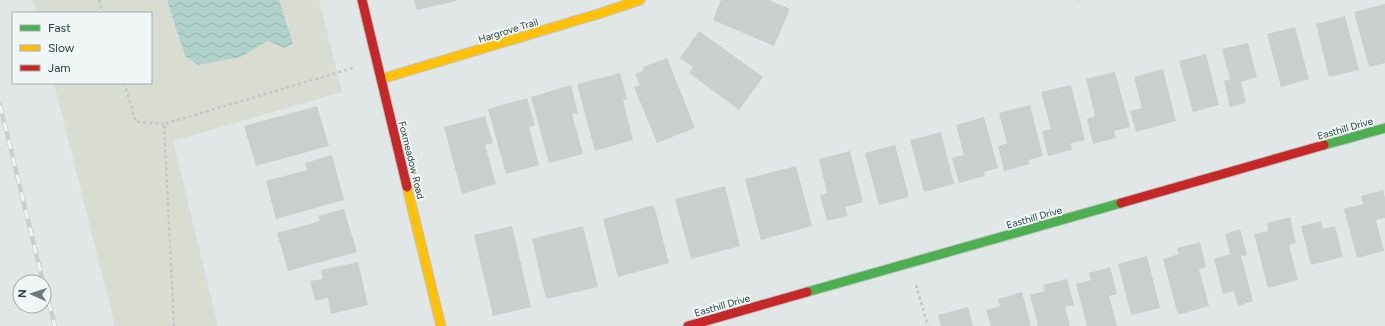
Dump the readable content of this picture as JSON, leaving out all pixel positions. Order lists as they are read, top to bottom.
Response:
{
  "streets": {
    "street": ["Hargrove Trail", "Easthill Drive", "Foxmeadow Road"]
  },
  "crossings": [
    ["Hargrove Trail", "Foxmeadow Road"]
  ],
  "legend": ["Fast", "Slow", "Jam"],
  "north": "left"
}
